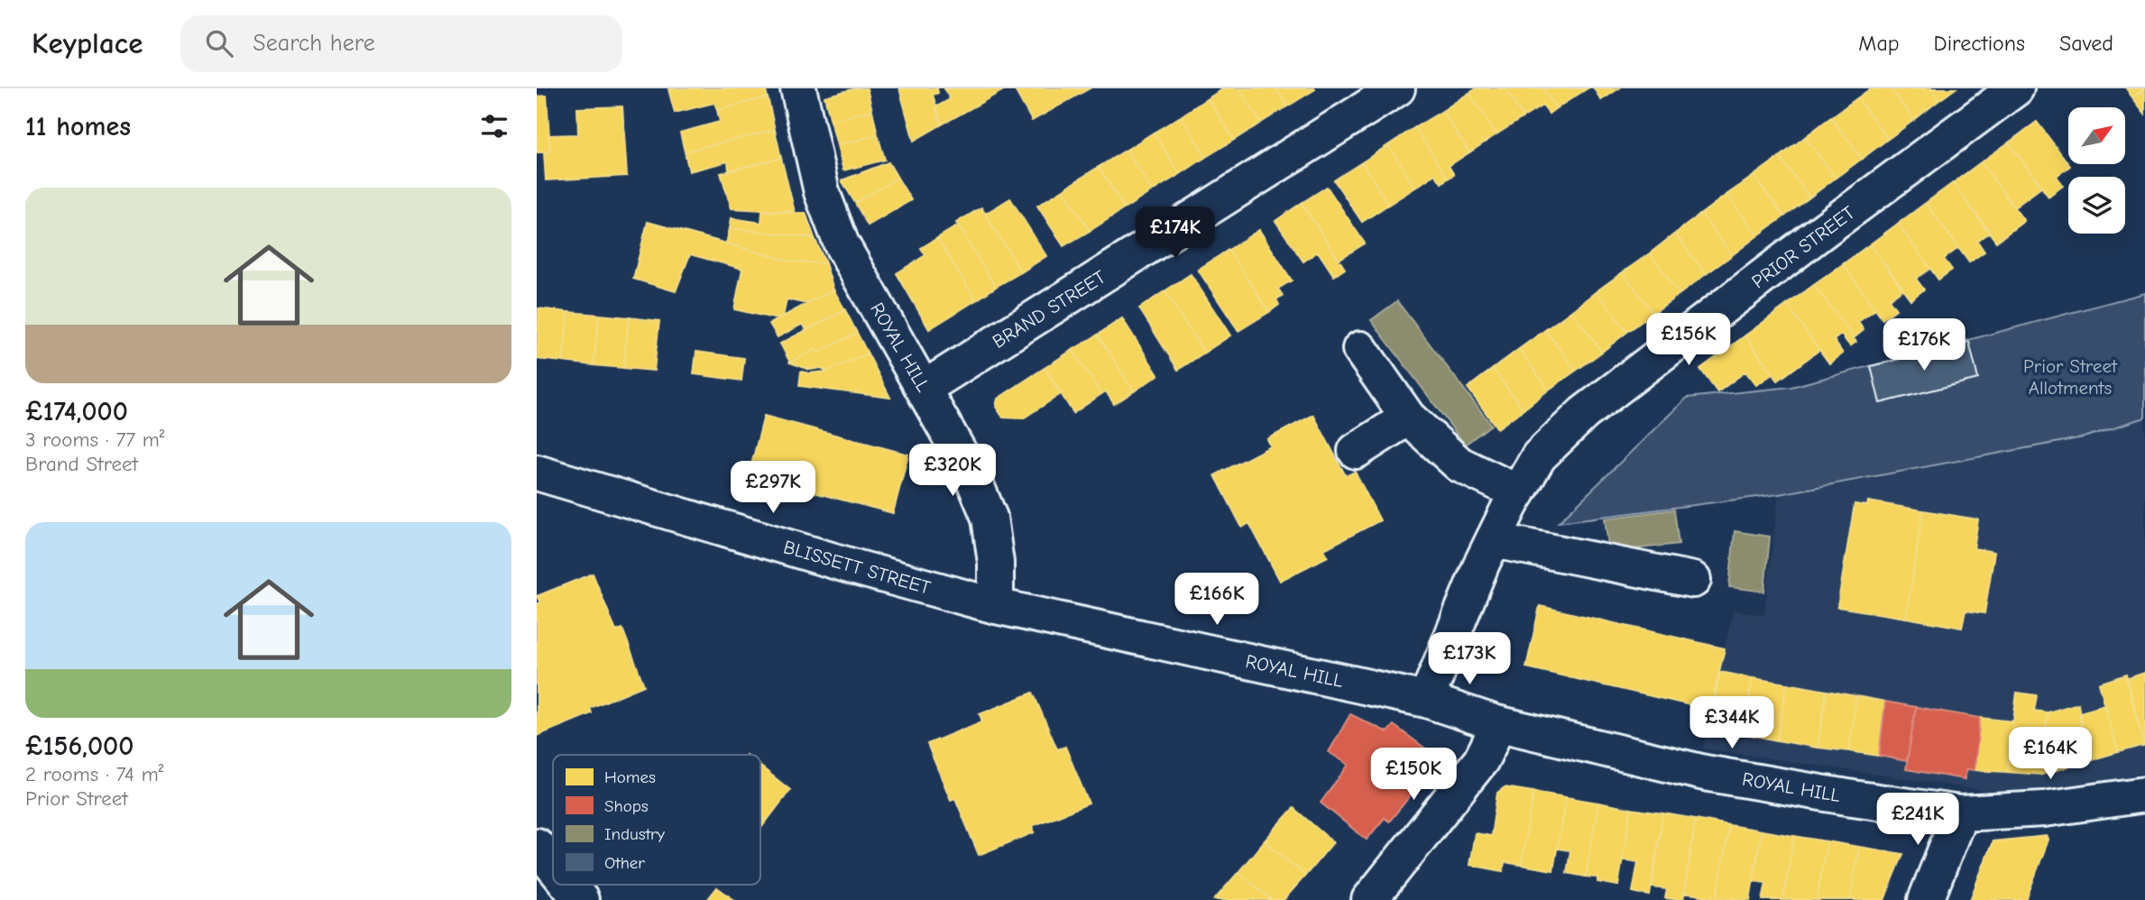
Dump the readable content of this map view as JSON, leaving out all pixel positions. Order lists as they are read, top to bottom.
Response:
{
  "streets": {
    "street": [
      "PRIOR STREET",
      "BRAND STREET",
      "ROYAL HILL",
      "BLISSETT STREET"
    ]
  },
  "crossings": [
    ["PRIOR STREET", "ROYAL HILL"],
    ["BRAND STREET", "ROYAL HILL"],
    ["ROYAL HILL", "BLISSETT STREET"]
  ],
  "parks": ["Prior Street Allotments"],
  "legend": [
    "Homes",
    "Shops",
    "Industry",
    "Other"
  ],
  "north": "top right",
  "page": {
    "header": "Keyplace",
    "search": "Search here",
    "nav": ["Map", "Directions", "Saved"],
    "heading": "11 homes",
    "list": [
      {
        "name": "£174,000",
        "note": "3 rooms · 77 m² · Brand Street"
      },
      {
        "name": "£156,000",
        "note": "2 rooms · 74 m² · Prior Street"
      }
    ],
    "price": [
      "£174K",
      "£156K",
      "£176K",
      "£320K",
      "£297K",
      "£166K",
      "£173K",
      "£344K",
      "£164K",
      "£150K",
      "£241K"
    ]
  }
}
